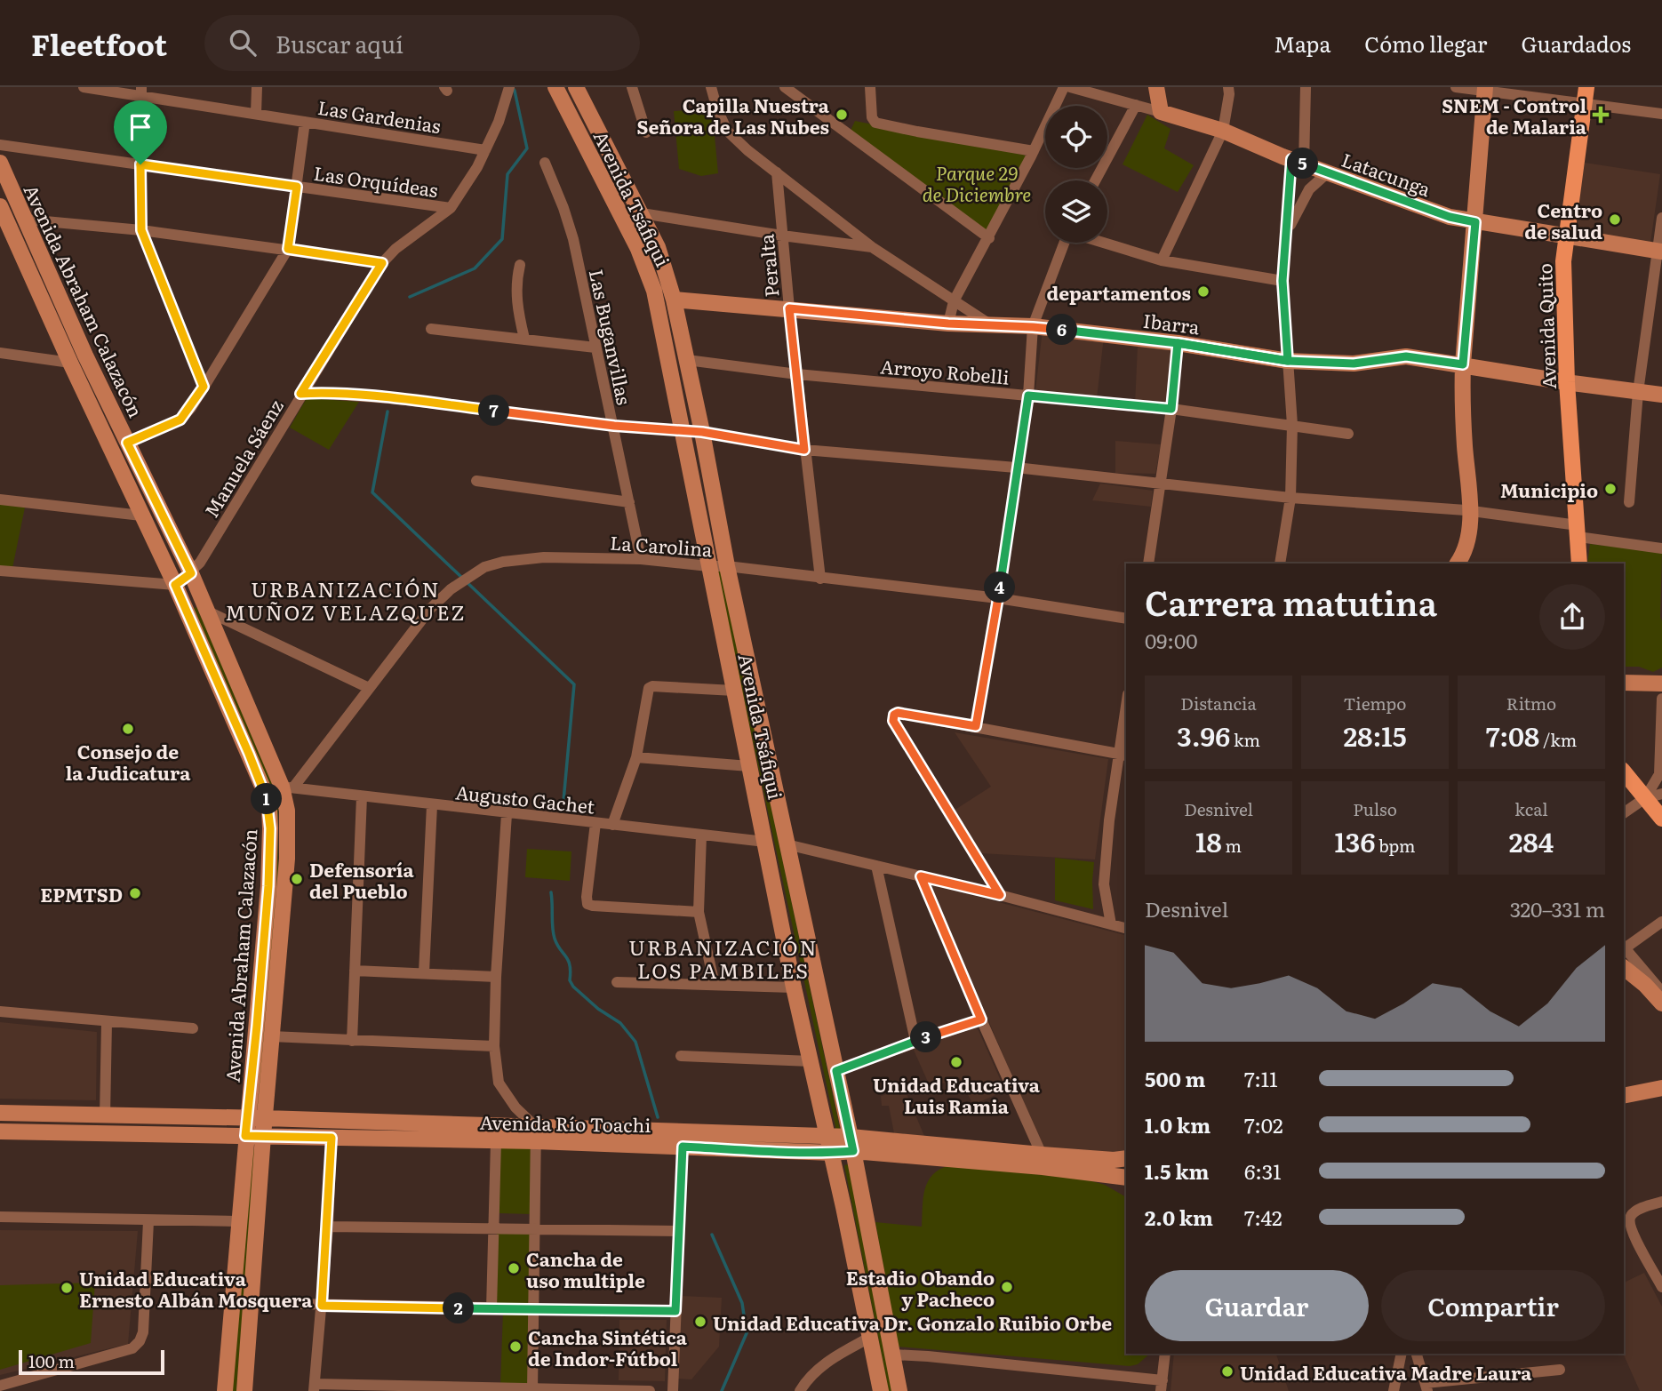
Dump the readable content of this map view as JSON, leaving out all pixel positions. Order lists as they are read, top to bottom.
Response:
{
  "streets": {
    "main road": [
      "Latacunga",
      "Avenida Tsáfiqui",
      "Avenida Abraham Calazacón",
      "Ibarra",
      "Avenida Quito",
      "Avenida Río Toachi"
    ],
    "street": [
      "Las Gardenias",
      "Las Orquídeas",
      "Peralta",
      "Las Buganvillas",
      "Arroyo Robelli",
      "Manuela Sáenz",
      "La Carolina",
      "Augusto Gachet"
    ]
  },
  "crossings": [
    ["Las Gardenias", "Manuela Sáenz"],
    ["Latacunga", "Avenida Quito"],
    ["Las Orquídeas", "Manuela Sáenz"],
    ["Avenida Tsáfiqui", "Ibarra"],
    ["Avenida Tsáfiqui", "Arroyo Robelli"],
    ["Avenida Tsáfiqui", "La Carolina"],
    ["Avenida Tsáfiqui", "Augusto Gachet"],
    ["Avenida Tsáfiqui", "Avenida Río Toachi"],
    ["Peralta", "Ibarra"],
    ["Peralta", "Arroyo Robelli"],
    ["Peralta", "La Carolina"],
    ["Avenida Abraham Calazacón", "Manuela Sáenz"],
    ["Avenida Abraham Calazacón", "La Carolina"],
    ["Avenida Abraham Calazacón", "Augusto Gachet"],
    ["Avenida Abraham Calazacón", "Avenida Río Toachi"],
    ["Ibarra", "Avenida Quito"],
    ["Las Buganvillas", "La Carolina"],
    ["La Carolina", "Augusto Gachet"]
  ],
  "districts": ["URBANIZACIÓN MUÑOZ VELAZQUEZ", "URBANIZACIÓN LOS PAMBILES"],
  "parks": ["Parque 29 de Diciembre"],
  "places": {
    "other": [
      "Capilla Nuestra Señora de Las Nubes",
      "Centro de salud",
      "departamentos",
      "Municipio",
      "Consejo de la Judicatura",
      "Defensoría del Pueblo",
      "EPMTSD",
      "Unidad Educativa Luis Ramia",
      "Cancha de uso multiple",
      "Estadio Obando y Pacheco",
      "Unidad Educativa Ernesto Albán Mosquera",
      "Unidad Educativa Dr. Gonzalo Ruibio Orbe",
      "Cancha Sintética de Indor-Fútbol",
      "Unidad Educativa Madre Laura"
    ],
    "health": ["SNEM - Control de Malaria"]
  },
  "scale_bar": "100 m",
  "page": {
    "header": "Fleetfoot",
    "search": "Buscar aquí",
    "nav": ["Mapa", "Cómo llegar", "Guardados"],
    "pins": [
      "5",
      "6",
      "7",
      "4",
      "1",
      "3",
      "2"
    ],
    "heading": ["Carrera matutina", "09:00"],
    "stats": [
      ["Distancia", "3.96 km"],
      ["Tiempo", "28:15"],
      ["Ritmo", "7:08 /km"],
      ["Desnivel", "18 m"],
      ["Pulso", "136 bpm"],
      ["kcal", "284"]
    ],
    "chart": ["Desnivel", "320–331 m"],
    "list": [
      {
        "name": "500 m",
        "note": "7:11"
      },
      {
        "name": "1.0 km",
        "note": "7:02"
      },
      {
        "name": "1.5 km",
        "note": "6:31"
      },
      {
        "name": "2.0 km",
        "note": "7:42"
      }
    ],
    "buttons": ["Guardar", "Compartir"],
    "scale": "100 m"
  }
}
